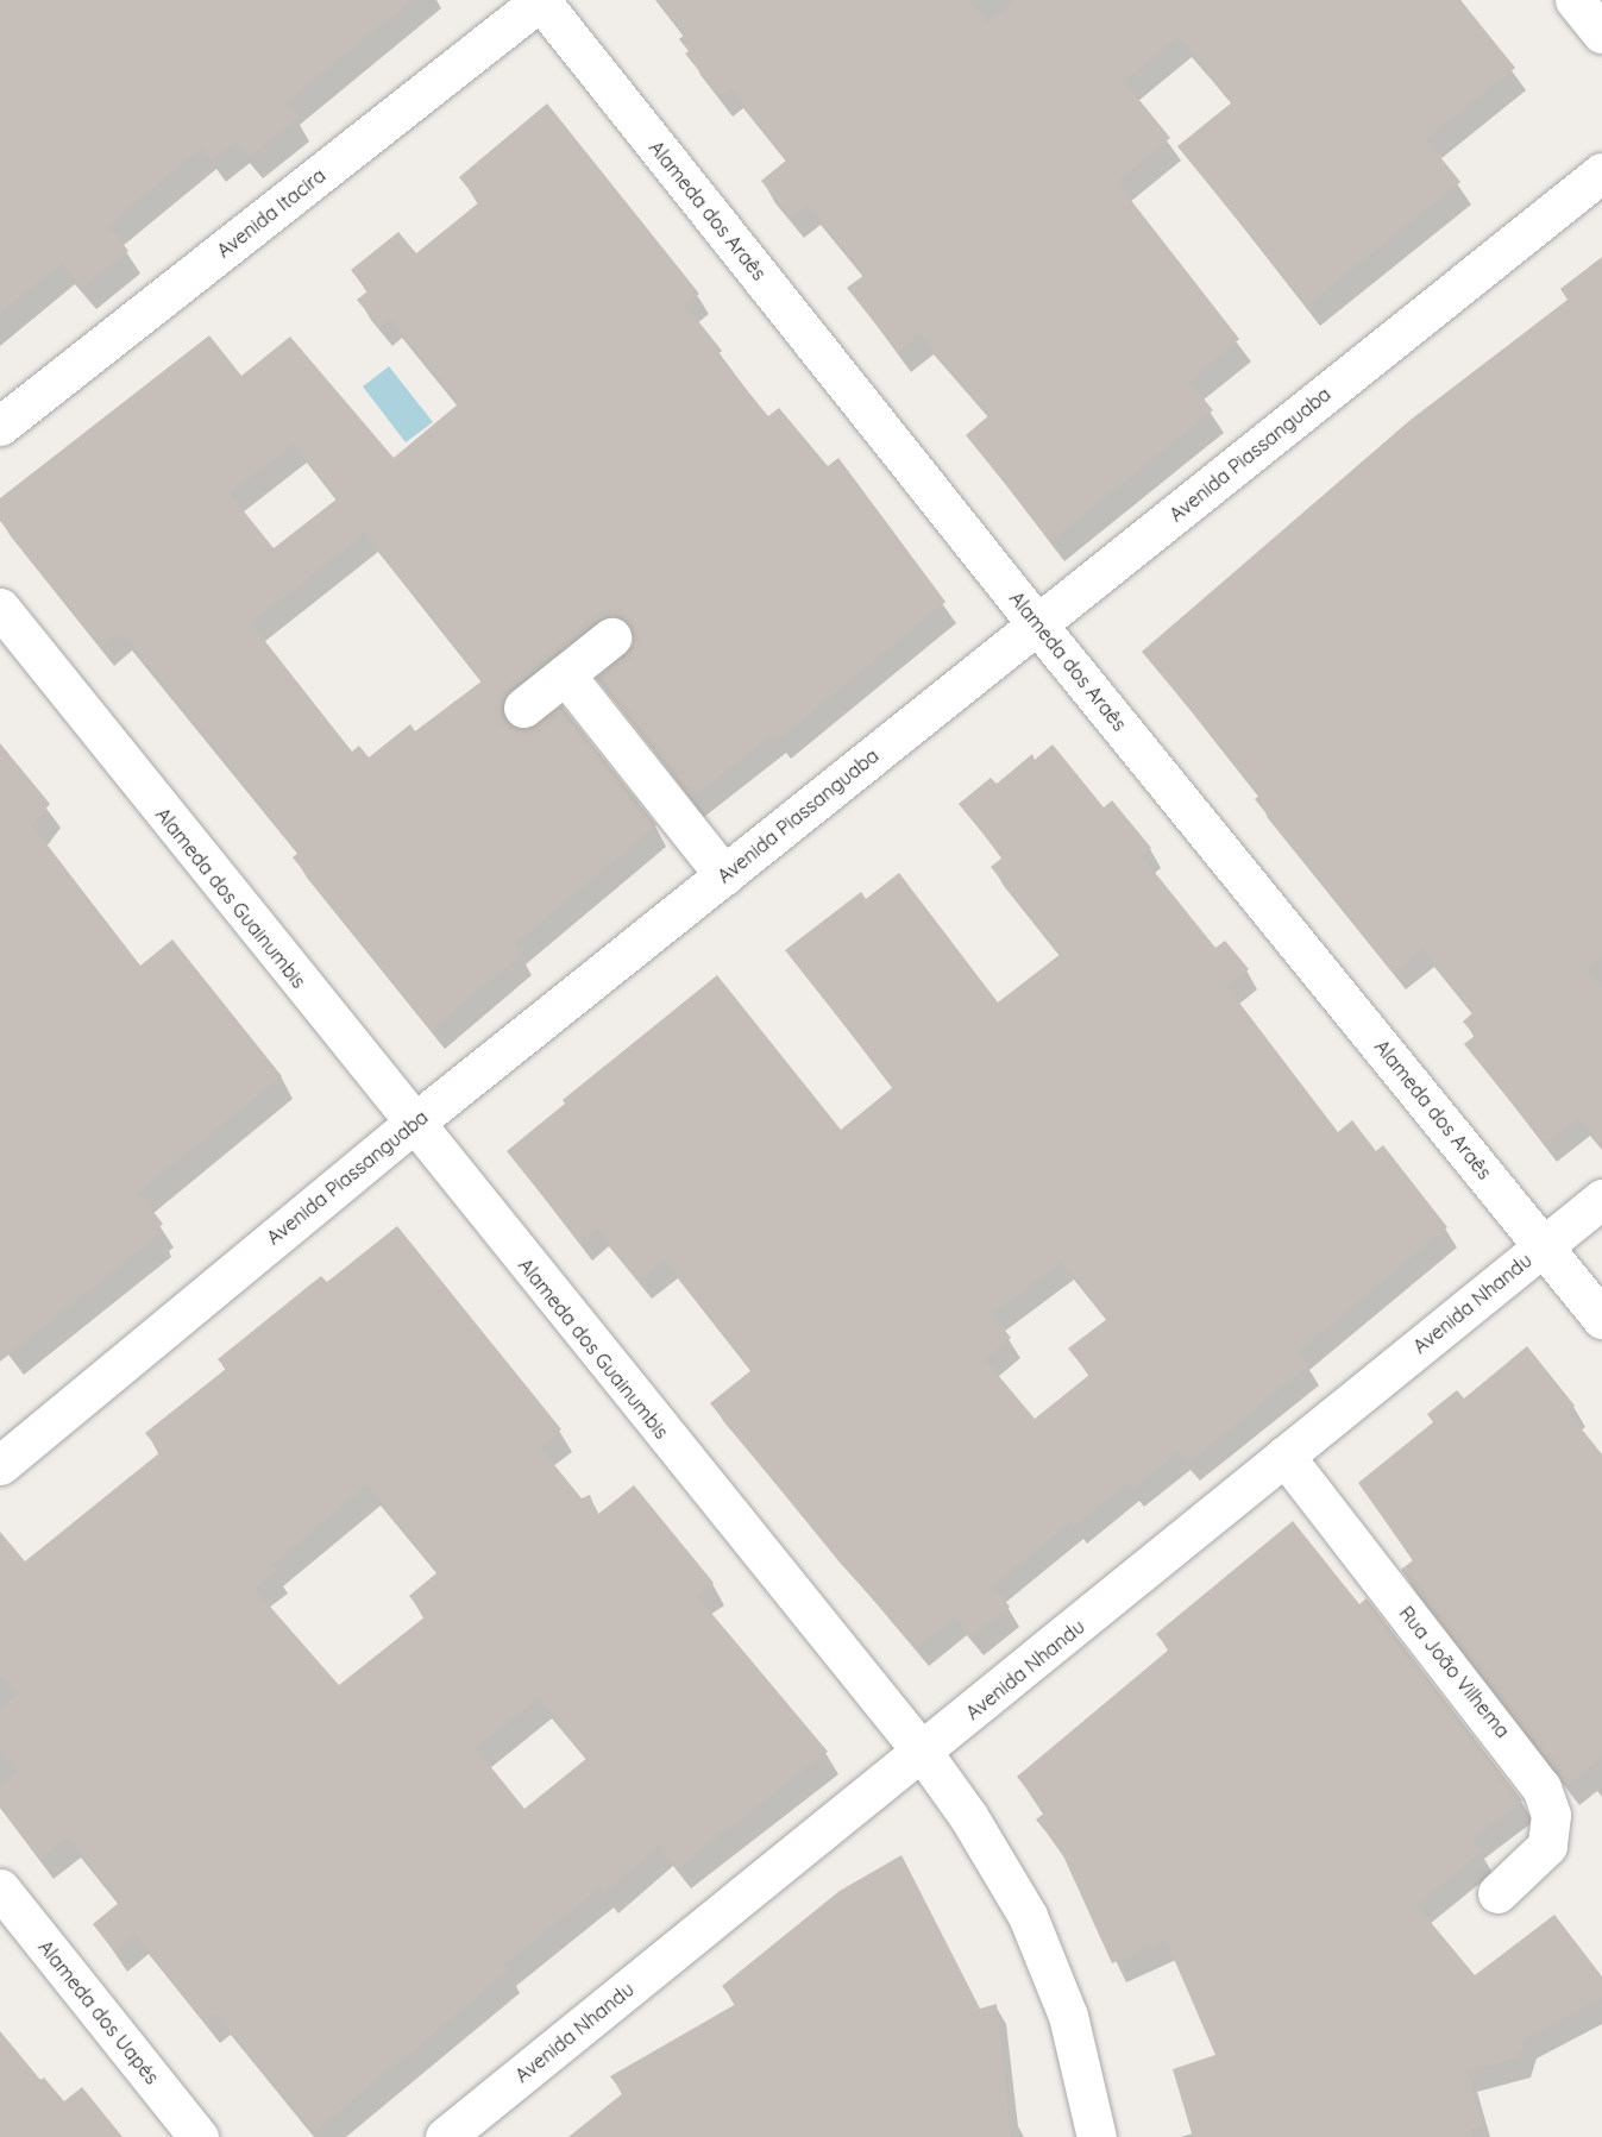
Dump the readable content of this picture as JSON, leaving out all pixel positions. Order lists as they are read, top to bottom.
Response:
{
  "streets": {
    "street": [
      "Alameda dos Araês",
      "Avenida Itacira",
      "Avenida Piassanguaba",
      "Alameda dos Guainumbis",
      "Avenida Nhandu",
      "Rua João Vilhema",
      "Alameda dos Uapés"
    ]
  },
  "crossings": [
    ["Alameda dos Araês", "Avenida Itacira"],
    ["Alameda dos Araês", "Avenida Piassanguaba"],
    ["Alameda dos Araês", "Avenida Nhandu"],
    ["Avenida Piassanguaba", "Alameda dos Guainumbis"],
    ["Alameda dos Guainumbis", "Avenida Nhandu"],
    ["Avenida Nhandu", "Rua João Vilhema"]
  ]
}
